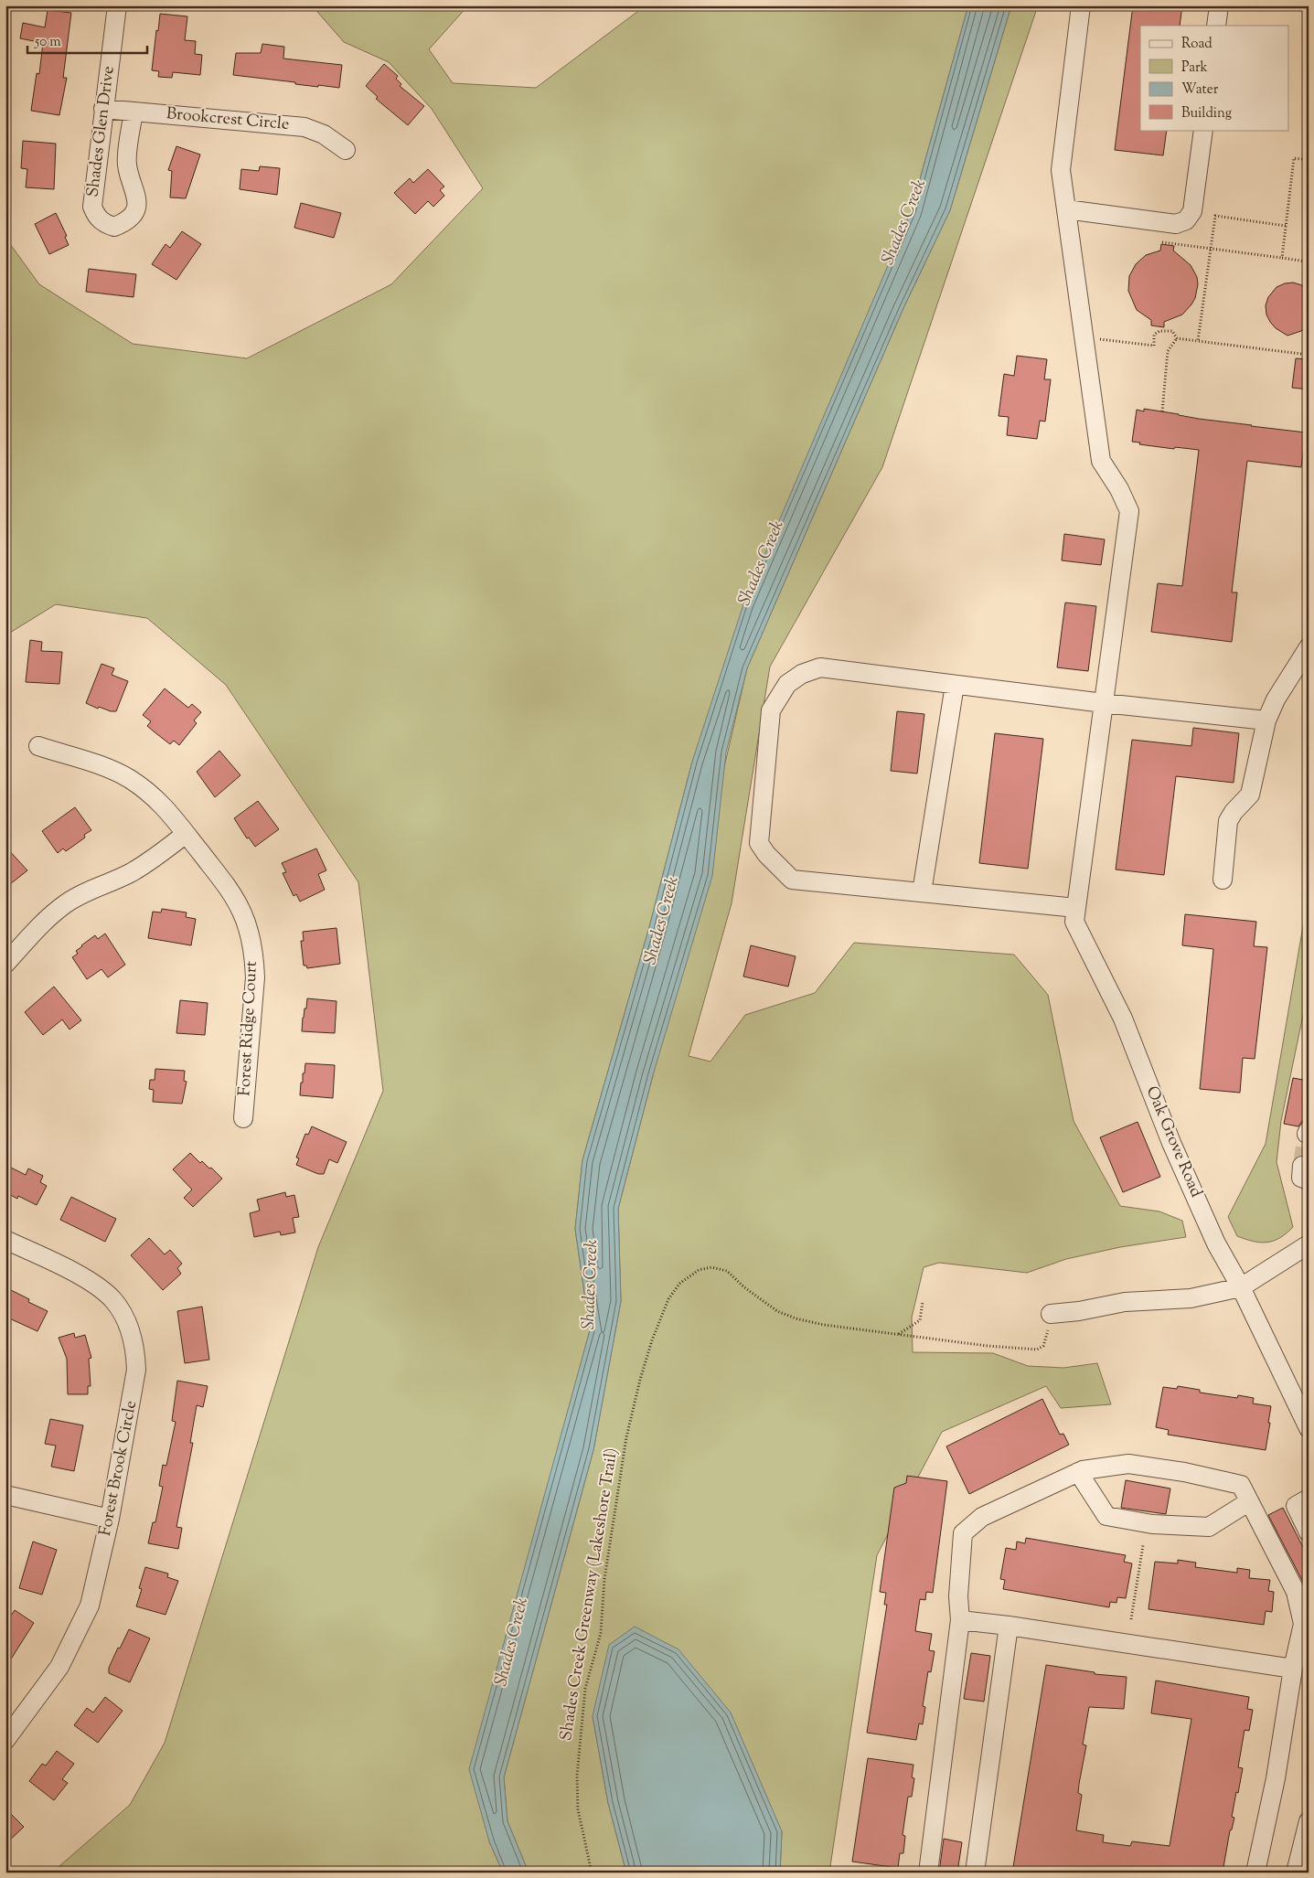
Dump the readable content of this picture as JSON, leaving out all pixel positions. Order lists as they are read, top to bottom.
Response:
{
  "streets": {
    "street": [
      "Brookcrest Circle",
      "Shades Glen Drive",
      "Forest Ridge Court",
      "Oak Grove Road",
      "Forest Brook Circle"
    ],
    "path": ["Shades Creek Greenway (Lakeshore Trail)"]
  },
  "crossings": [
    ["Brookcrest Circle", "Shades Glen Drive"]
  ],
  "water": ["Shades Creek"],
  "legend": [
    "Road",
    "Park",
    "Water",
    "Building"
  ],
  "scale_bar": "50 m"
}
